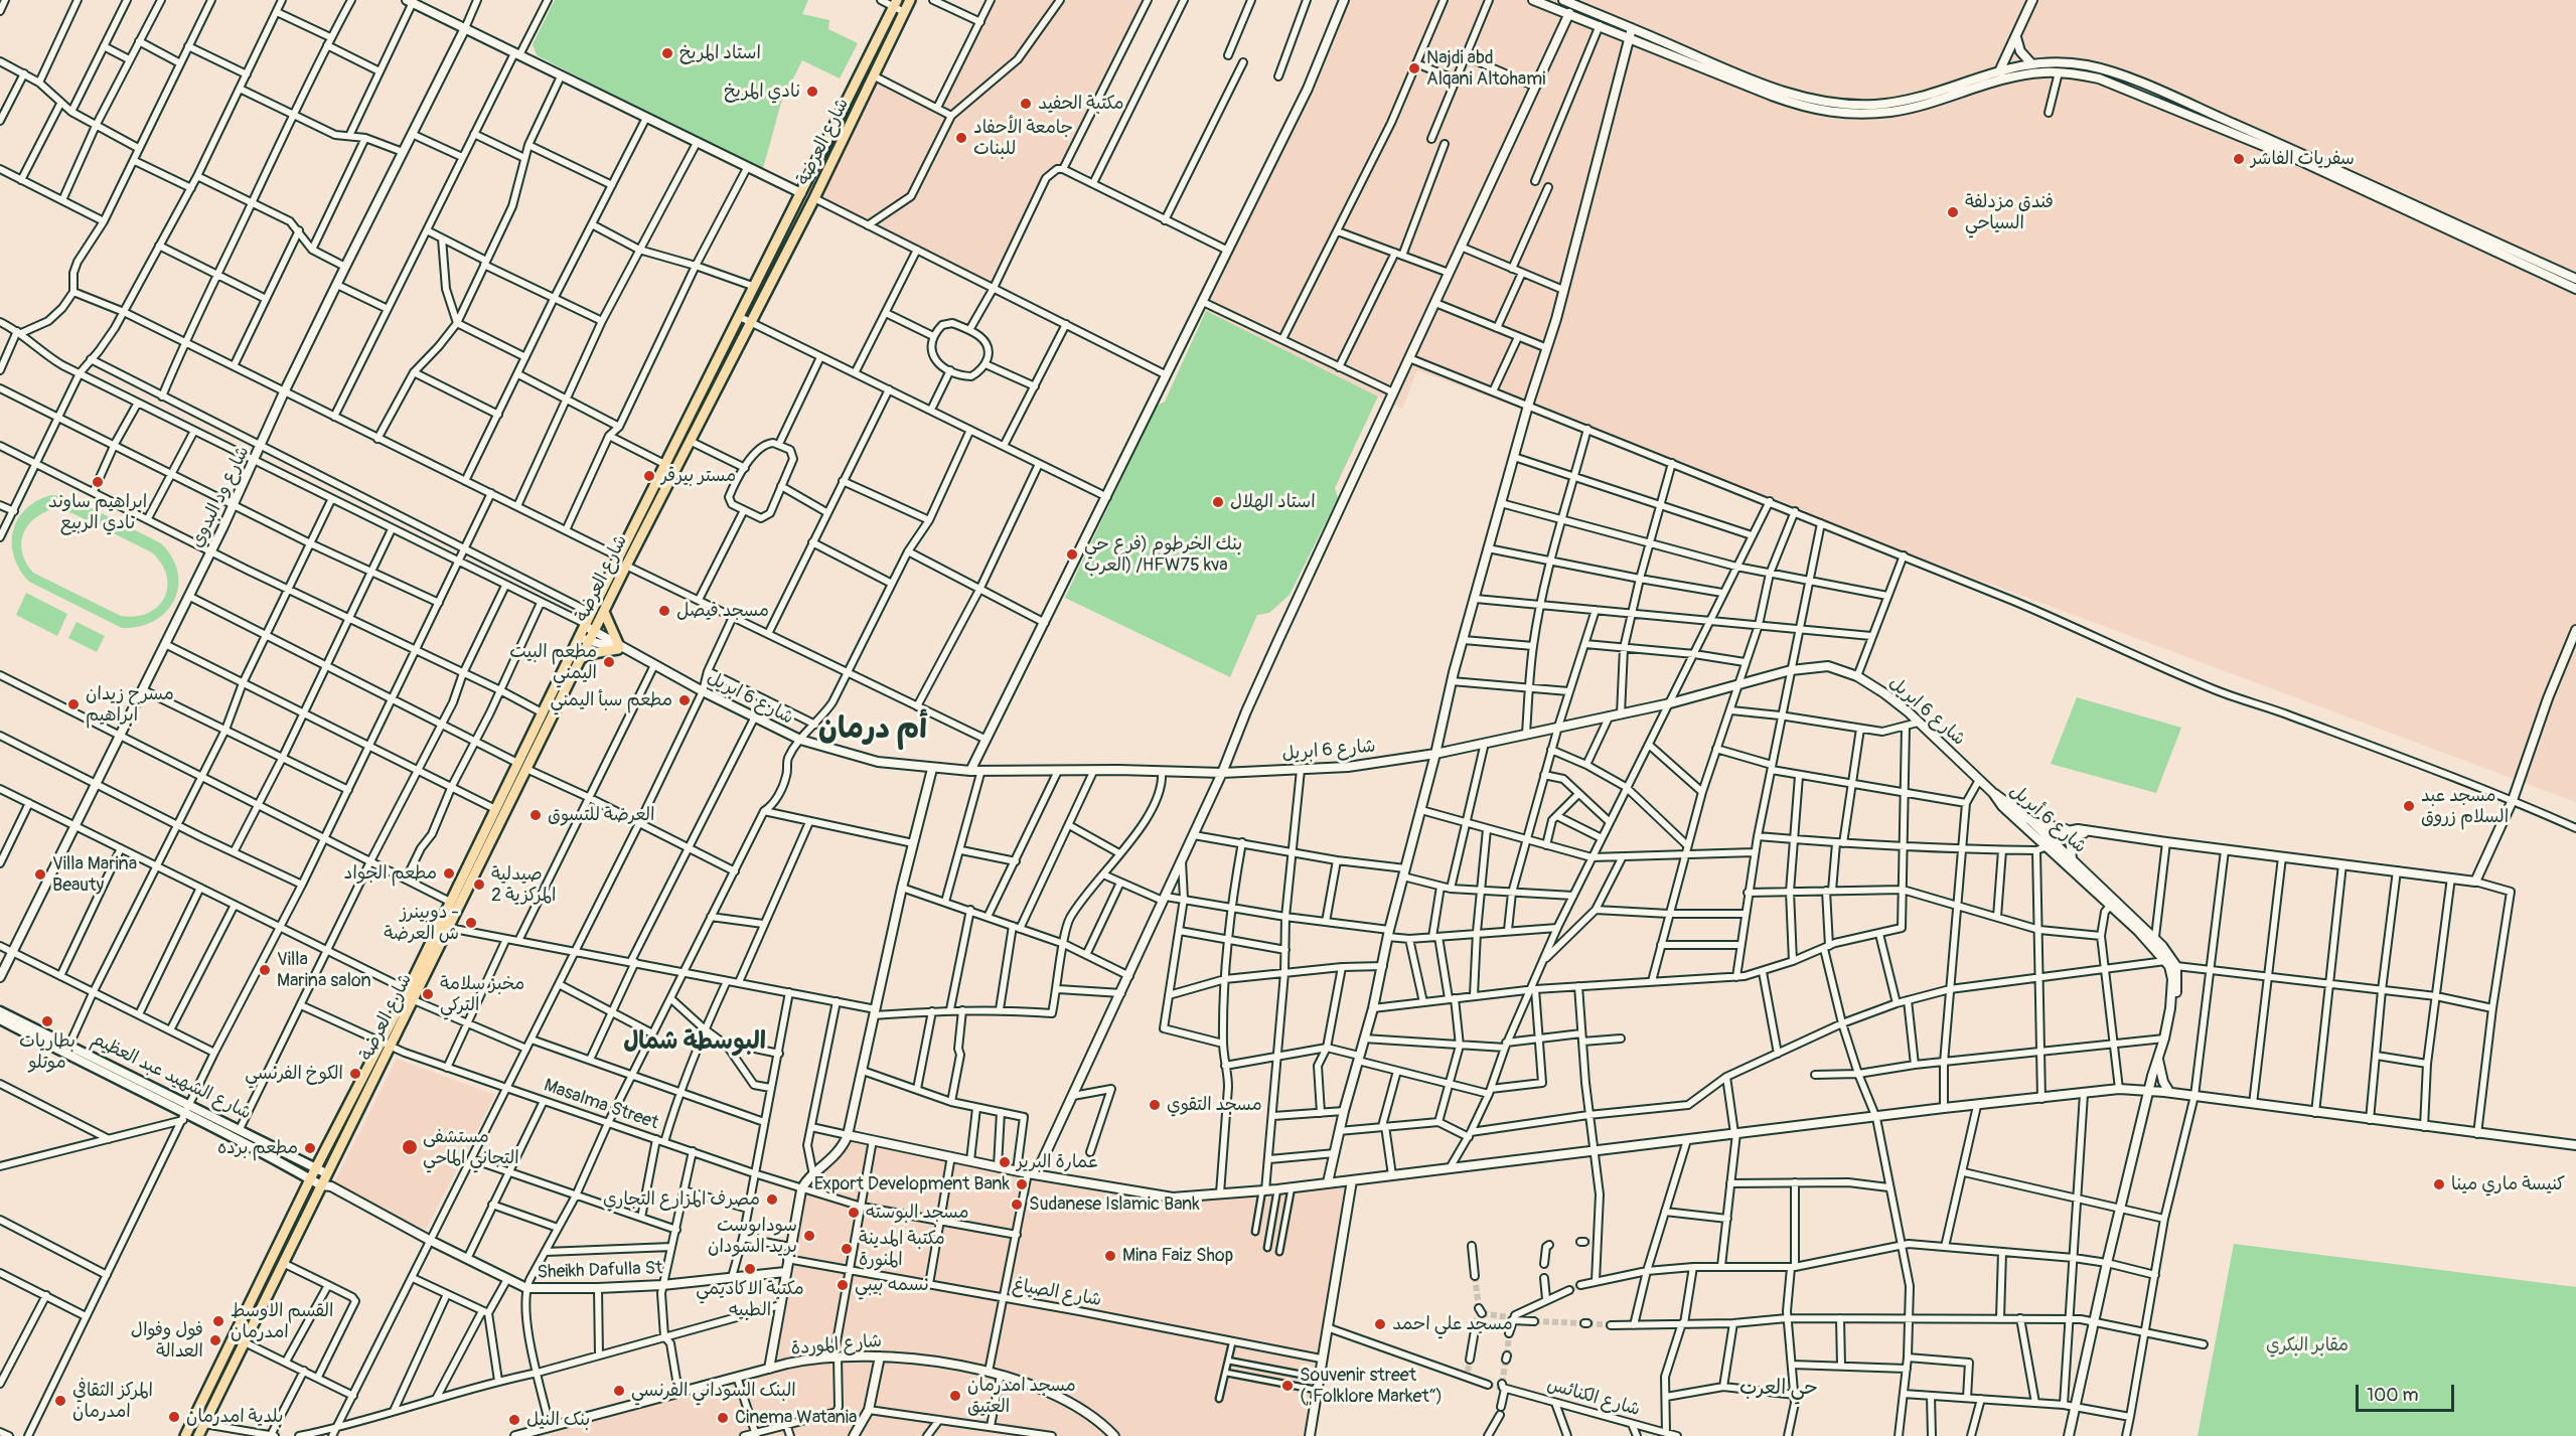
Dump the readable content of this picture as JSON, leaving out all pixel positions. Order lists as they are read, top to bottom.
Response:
{
  "streets": {
    "main road": ["شارع العرضة", "شارع الشهيد عبد العظيم"],
    "street": [
      "شارع ود البدوي",
      "شارع 6 ابريل",
      "شارع 6 أبريل",
      "Masalma Street",
      "Sheikh Dafulla St",
      "شارع الصياغ",
      "شارع الموردة",
      "شارع الكنائس"
    ]
  },
  "crossings": [
    ["شارع العرضة", "شارع 6 ابريل"],
    ["شارع العرضة", "شارع الشهيد عبد العظيم"],
    ["شارع العرضة", "Masalma Street"],
    ["شارع 6 ابريل", "شارع 6 أبريل"]
  ],
  "districts": ["أم درمان", "البوسطة شمال", "حي العرب"],
  "parks": ["مقابر البكري"],
  "places": [
    "استاد المريخ",
    "Najdi abd Alqani Altohami",
    "نادي المريخ",
    "مكتبة الحفيد",
    "جامعة الأحفاد للبنات",
    "سفريات الفاشر",
    "فندق مزدلفة السياحي",
    "مستر بيرقر",
    "ابراهيم ساوند نادي الربيع",
    "استاد الهلال",
    "بنك الخرطوم (فرع حي العرب) /HFW75 kva",
    "مسجد فيصل",
    "مطعم البيت اليمني",
    "مطعم سبأ اليمني",
    "مسرح زيدان ابراهيم",
    "مسجد عبد السلام زروق",
    "العرضة للتسوق",
    "مطعم الجواد",
    "Villa Marina Beauty",
    "صيدلية المركزية 2",
    "دوبينرز - ش العرضة",
    "Villa Marina salon",
    "مخبز سلامة التركي",
    "بطاريات موتلو",
    "الكوخ الفرنسي",
    "مسجد التقوي",
    "مستشفى التجاني الماحي",
    "مطعم برده",
    "عمارة البرير",
    "Export Development Bank",
    "كنيسة ماري مينا",
    "مصرف المزارع التجاري",
    "Sudanese Islamic Bank",
    "مسجد البوسته",
    "سودابوست بريد السودان",
    "مكتبة المدينة المنورة",
    "Mina Faiz Shop",
    "مكتبة الاكاديمي الطبيه",
    "نسمه بيبي",
    "القسم الاوسط امدرمان",
    "مسجد علي احمد",
    "فول وفوال العدالة",
    "Souvenir street („Folklore Market“)",
    "البنک السوداني الفرنسي",
    "مسجد امدرمان العتيق",
    "المركز الثقافي امدرمان",
    "بلدية امدرمان",
    "Cinema Watania",
    "بنک النيل"
  ],
  "scale_bar": "100 m"
}
